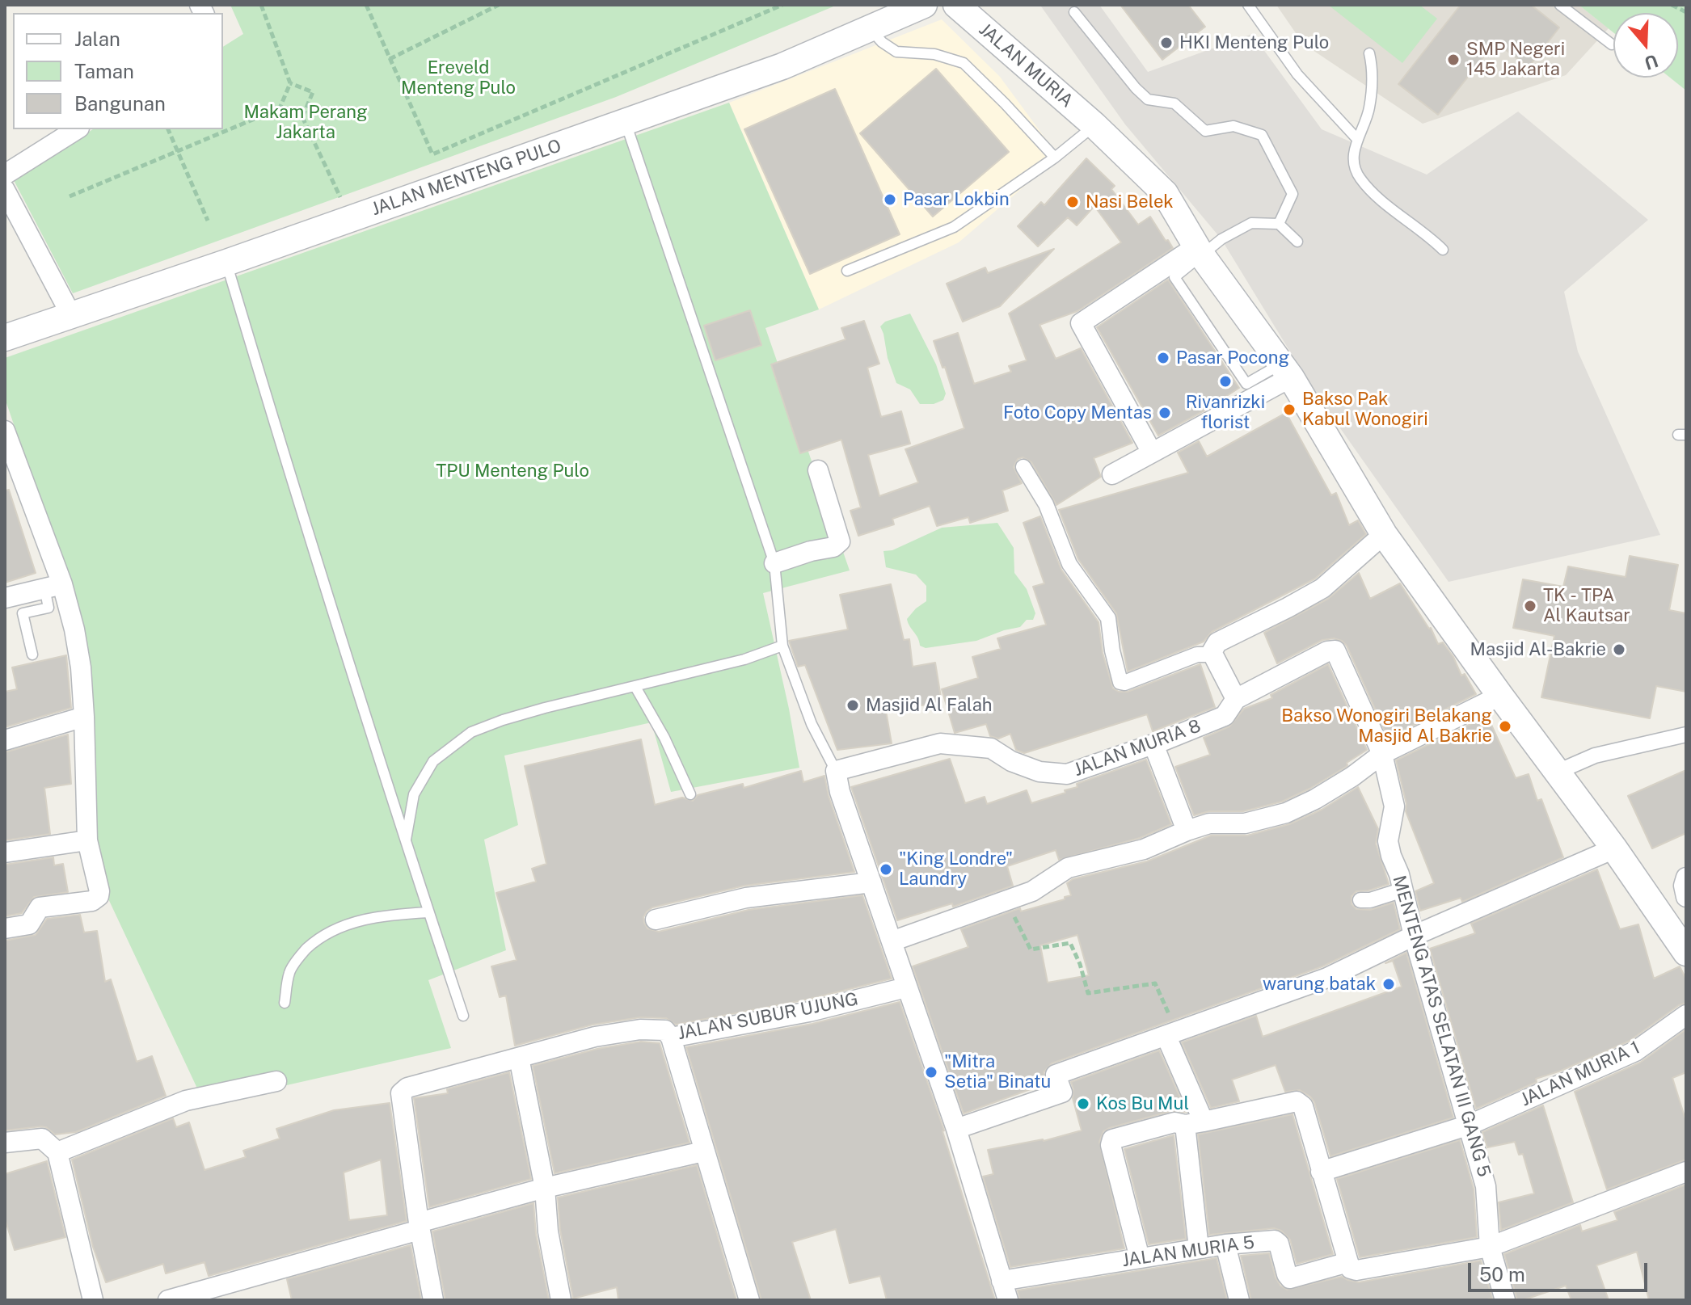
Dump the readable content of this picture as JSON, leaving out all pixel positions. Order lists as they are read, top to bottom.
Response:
{
  "streets": {
    "street": [
      "JALAN MURIA",
      "JALAN MENTENG PULO",
      "JALAN MURIA 8",
      "JALAN SUBUR UJUNG",
      "MENTENG ATAS SELATAN III GANG 5",
      "JALAN MURIA 1",
      "JALAN MURIA 5"
    ]
  },
  "crossings": [
    ["JALAN MURIA 8", "MENTENG ATAS SELATAN III GANG 5"],
    ["MENTENG ATAS SELATAN III GANG 5", "JALAN MURIA 1"]
  ],
  "parks": ["Ereveld Menteng Pulo", "Makam Perang Jakarta", "TPU Menteng Pulo"],
  "places": [
    "HKI Menteng Pulo",
    "SMP Negeri 145 Jakarta",
    "Pasar Lokbin",
    "Nasi Belek",
    "Pasar Pocong",
    "Rivanrizki florist",
    "Bakso Pak Kabul Wonogiri",
    "Foto Copy Mentas",
    "TK - TPA Al Kautsar",
    "Masjid Al-Bakrie",
    "Masjid Al Falah",
    "Bakso Wonogiri Belakang Masjid Al Bakrie",
    "\"King Londre\" Laundry",
    "warung batak",
    "\"Mitra Setia\" Binatu",
    "Kos Bu Mul"
  ],
  "legend": ["Jalan", "Taman", "Bangunan"],
  "scale_bar": "50 m",
  "north": "bottom"
}
